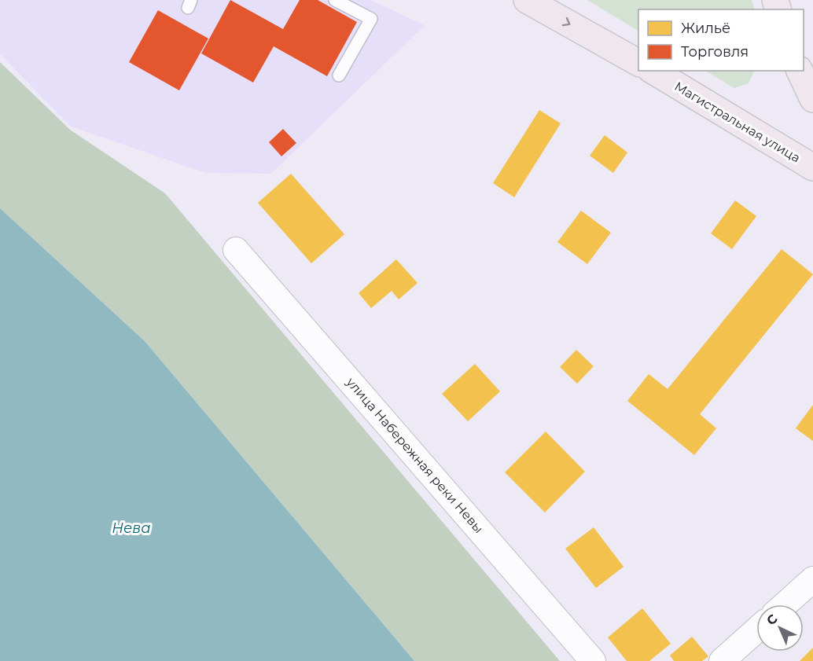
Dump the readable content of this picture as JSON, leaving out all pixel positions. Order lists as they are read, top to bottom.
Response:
{
  "streets": {
    "main road": ["Магистральная улица"],
    "street": ["улица Набережная реки Невы"]
  },
  "water": ["Нева"],
  "legend": ["Жильё", "Торговля"],
  "north": "top left"
}
